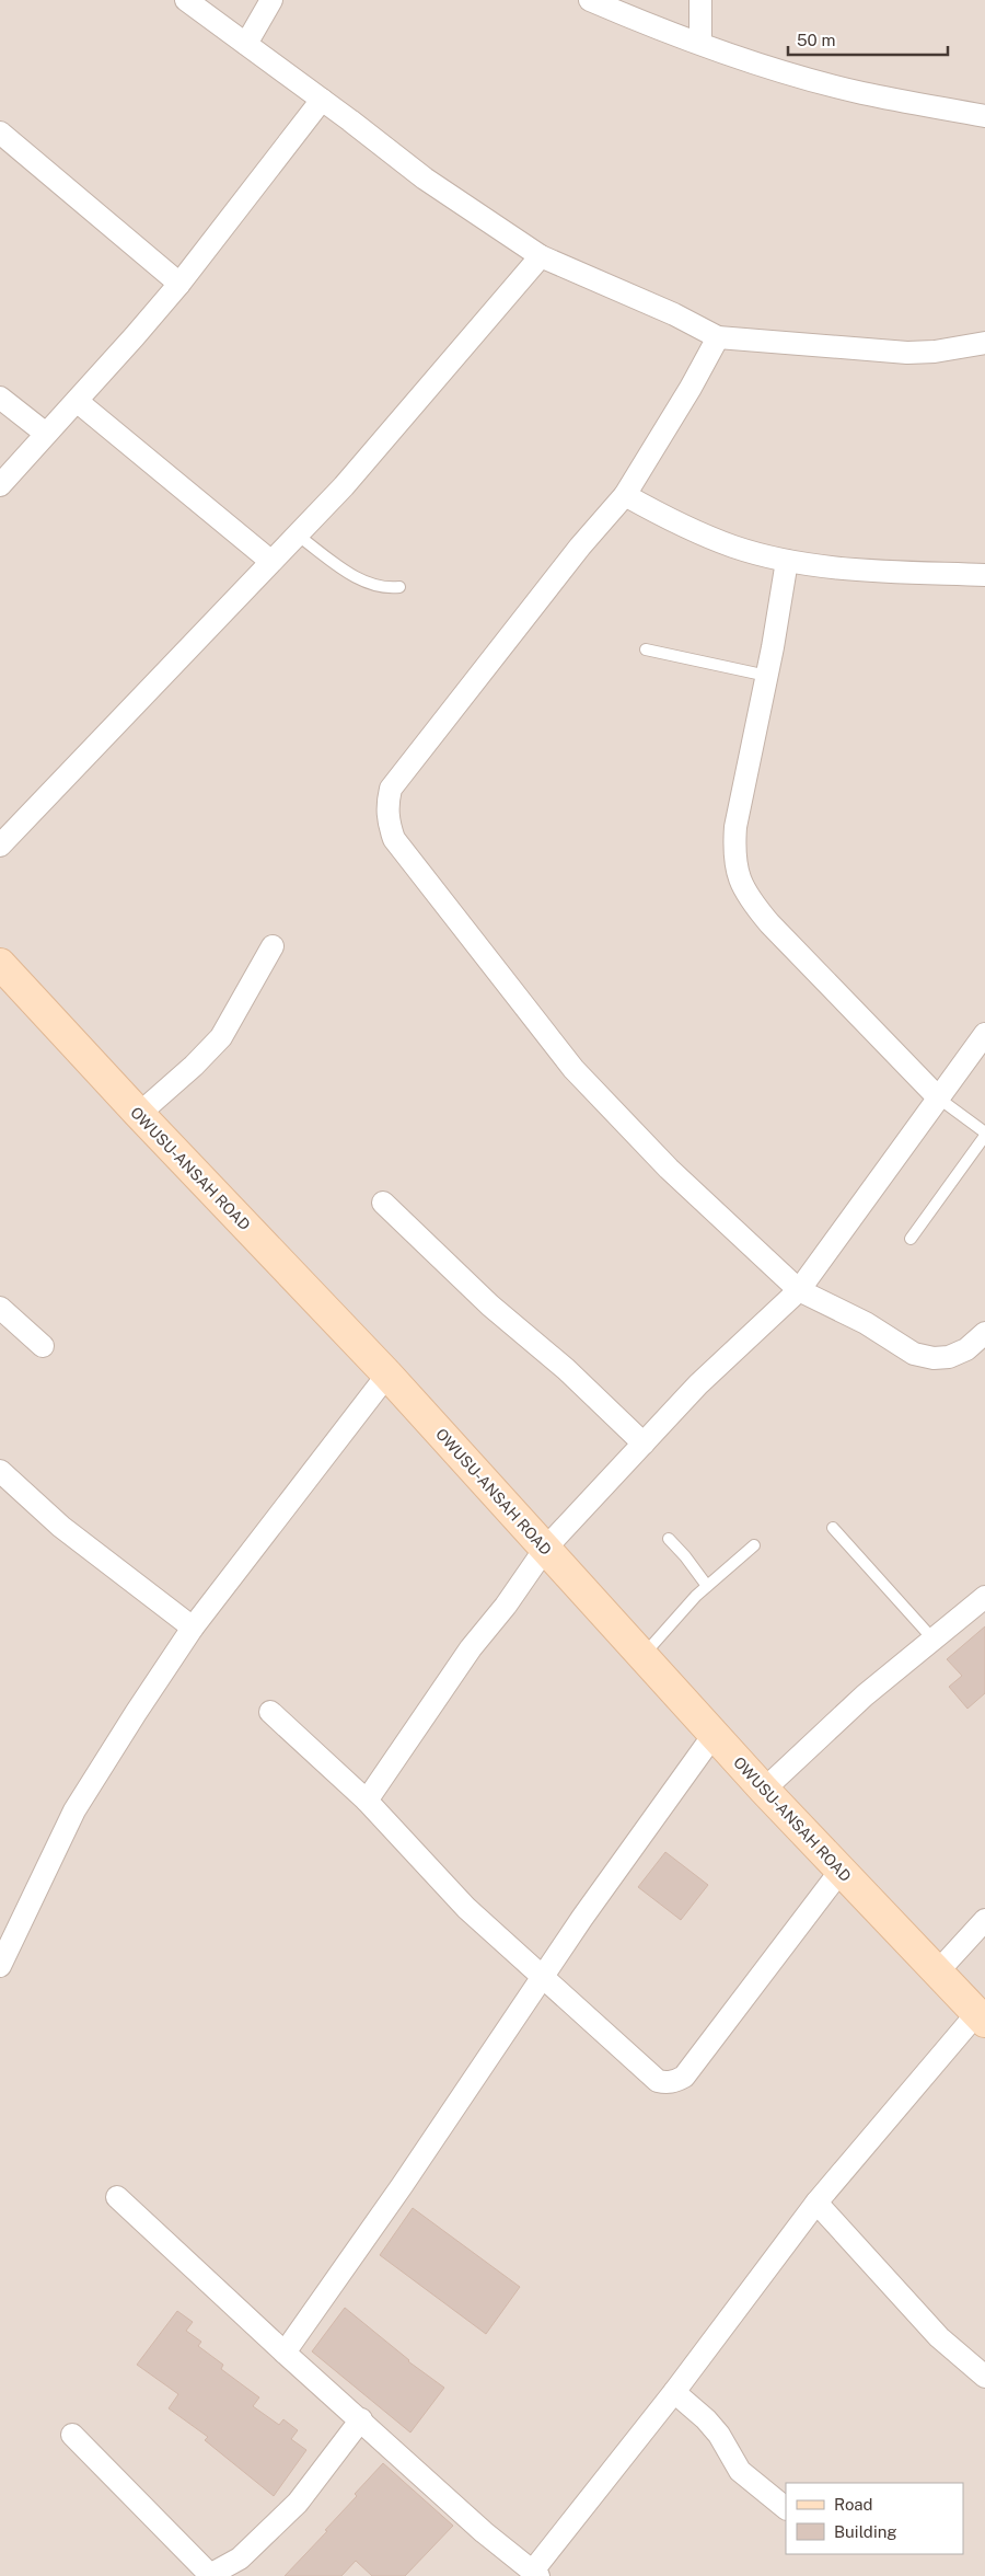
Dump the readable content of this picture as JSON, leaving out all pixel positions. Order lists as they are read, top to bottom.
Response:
{
  "streets": {
    "street": ["OWUSU-ANSAH ROAD"]
  },
  "legend": ["Road", "Building"],
  "scale_bar": "50 m"
}
